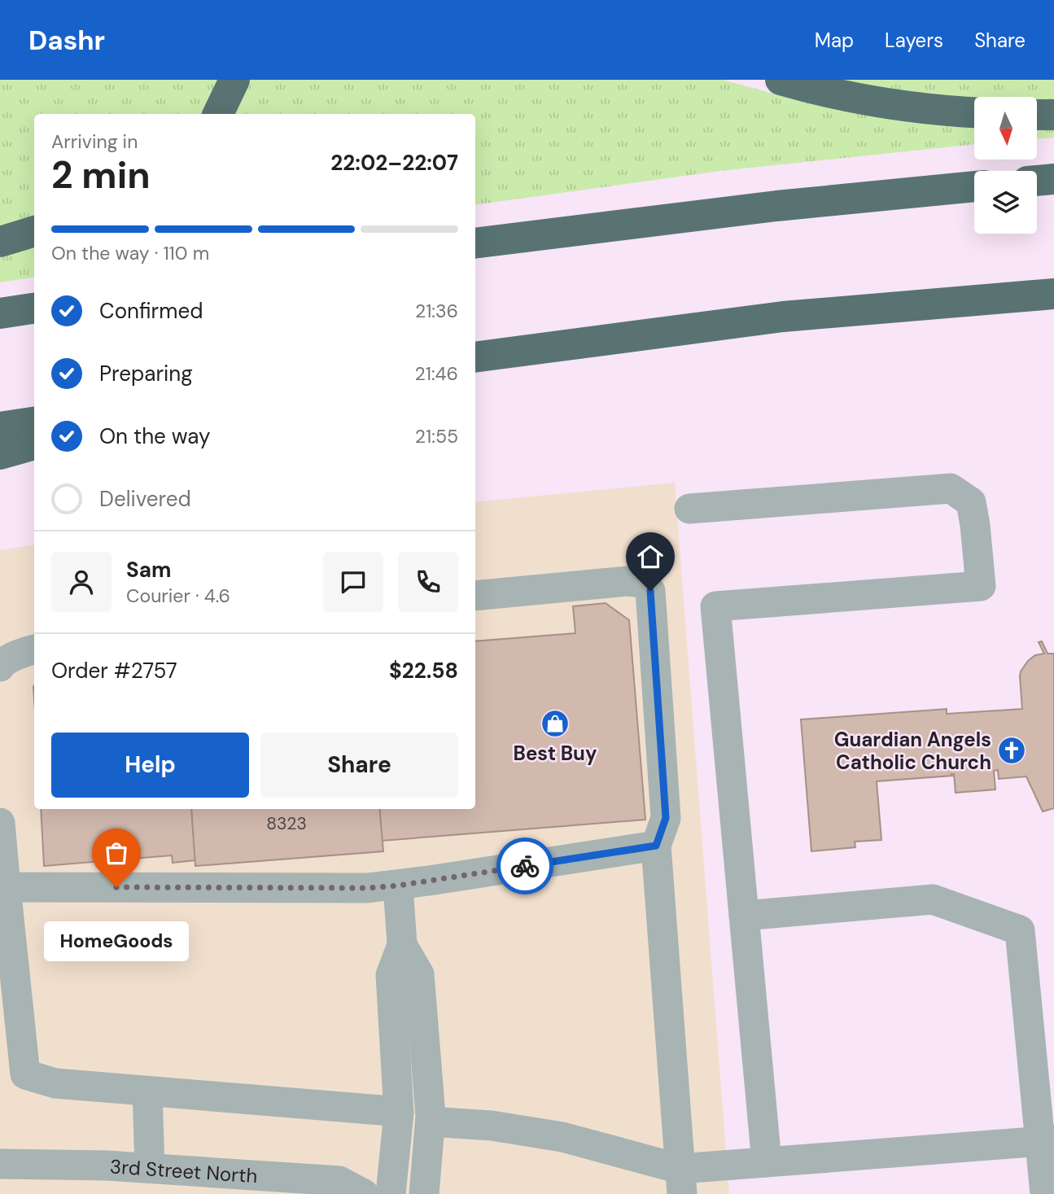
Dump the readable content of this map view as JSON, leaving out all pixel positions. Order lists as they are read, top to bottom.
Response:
{
  "streets": {
    "street": ["3rd Street North"]
  },
  "places": {
    "shop": ["Best Buy"],
    "church": ["Guardian Angels Catholic Church"],
    "other": ["HomeGoods"]
  },
  "house_numbers": ["8323"],
  "north": "bottom",
  "page": {
    "header": "Dashr",
    "nav": ["Map", "Layers", "Share"],
    "heading": ["2 min", "Arriving in", "22:02–22:07"],
    "panel": [
      "Sam",
      "Courier · 4.6",
      "Order #2757",
      "$22.58"
    ],
    "bar": "On the way · 110 m",
    "list": [
      ["Confirmed", "21:36"],
      ["Preparing", "21:46"],
      ["On the way", "21:55"],
      "Delivered"
    ],
    "buttons": ["Help", "Share"],
    "bubble": "HomeGoods"
  }
}
